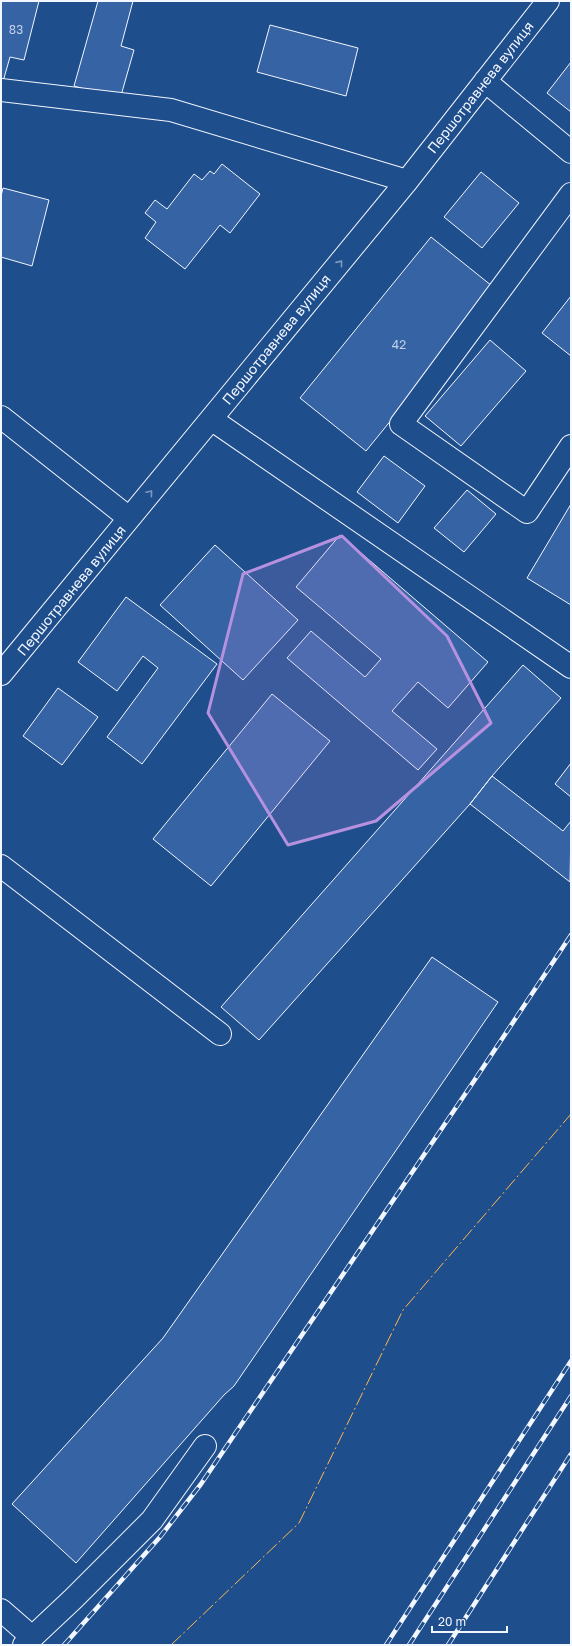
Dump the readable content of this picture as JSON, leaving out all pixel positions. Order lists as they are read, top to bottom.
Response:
{
  "streets": {
    "street": ["Першотравнева вулиця"]
  },
  "one_way": ["Першотравнева вулиця"],
  "house_numbers": ["83", "42"],
  "scale_bar": "20 m"
}
